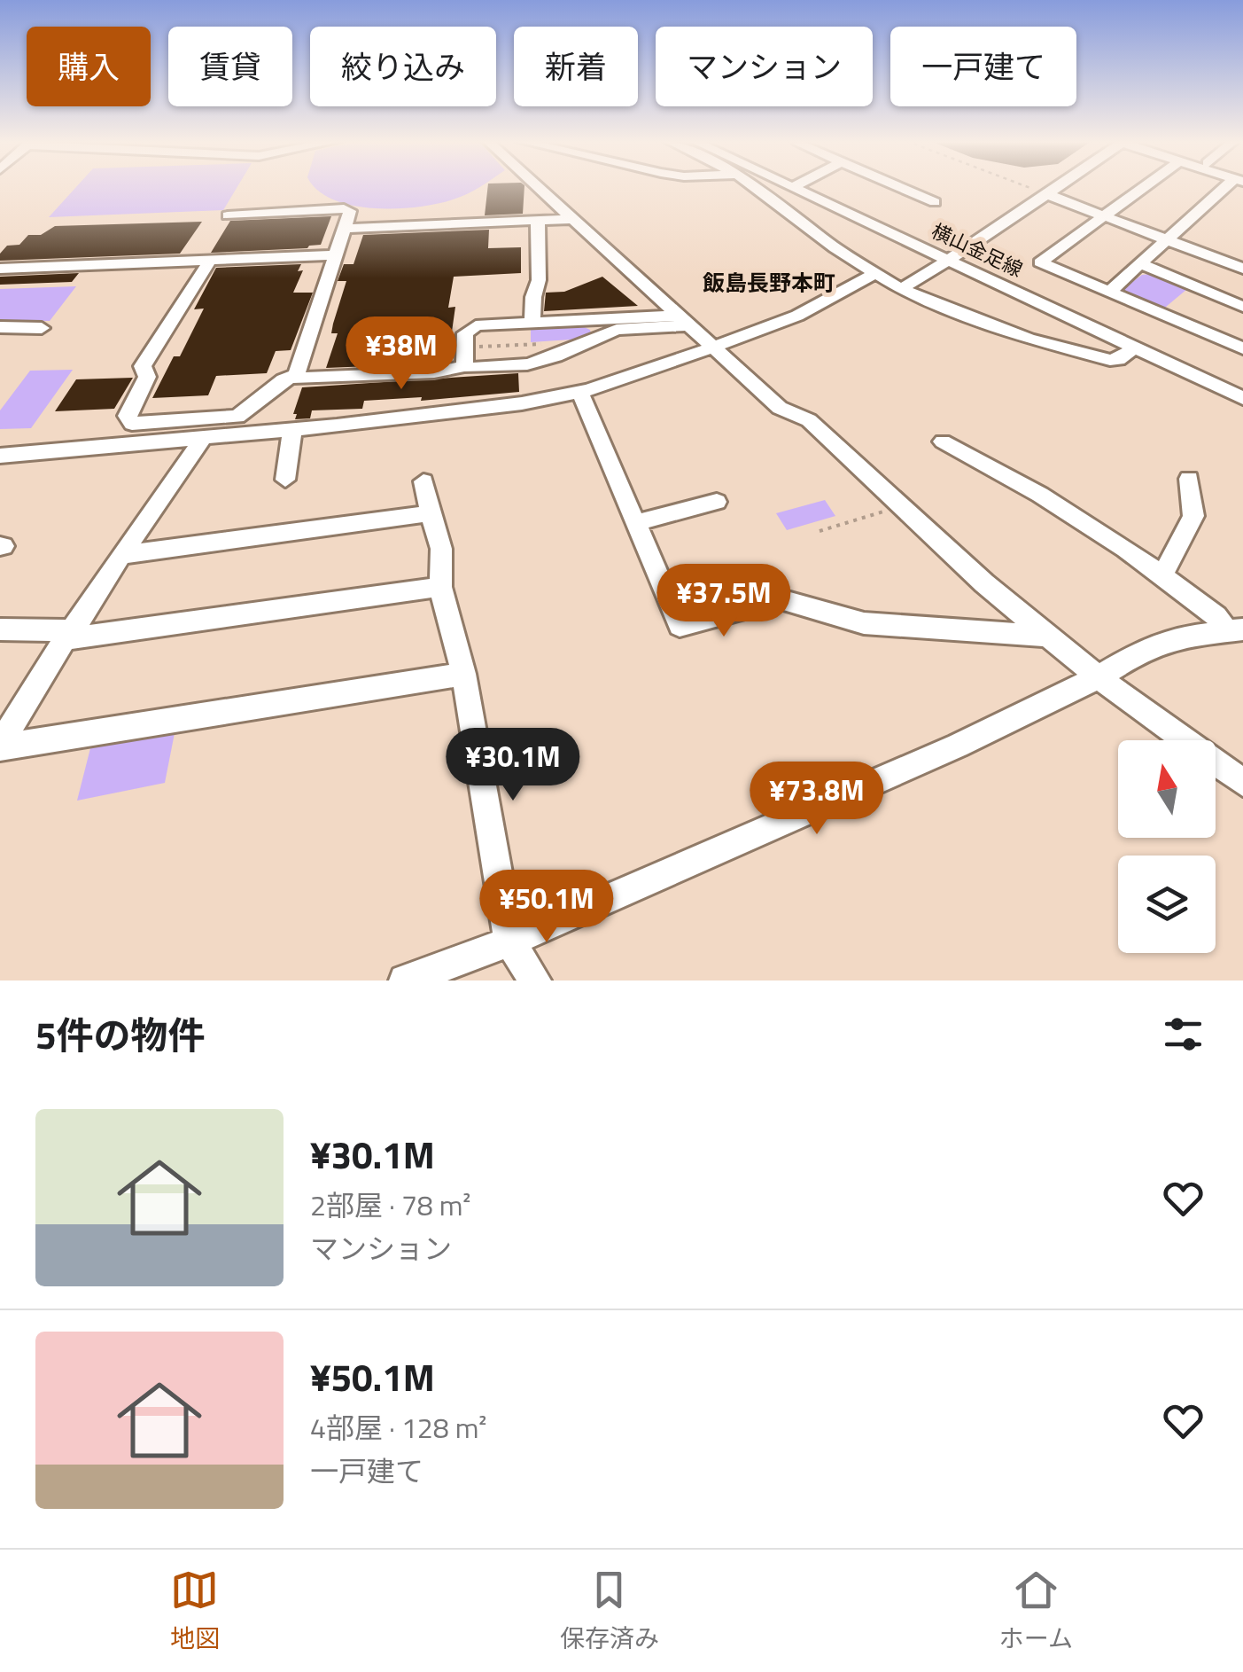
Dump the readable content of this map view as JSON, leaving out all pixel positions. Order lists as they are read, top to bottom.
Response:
{
  "streets": {
    "street": ["横山金足線"]
  },
  "districts": ["飯島長野本町"],
  "north": "top",
  "page": {
    "chip": [
      "購入",
      "賃貸",
      "絞り込み",
      "新着",
      "マンション",
      "一戸建て"
    ],
    "price": [
      "¥38M",
      "¥37.5M",
      "¥30.1M",
      "¥73.8M",
      "¥50.1M"
    ],
    "heading": "5件の物件",
    "list": [
      {
        "name": "¥30.1M",
        "note": "2部屋 · 78 m² · マンション"
      },
      {
        "name": "¥50.1M",
        "note": "4部屋 · 128 m² · 一戸建て"
      }
    ],
    "tabs": ["地図", "保存済み", "ホーム"]
  }
}
